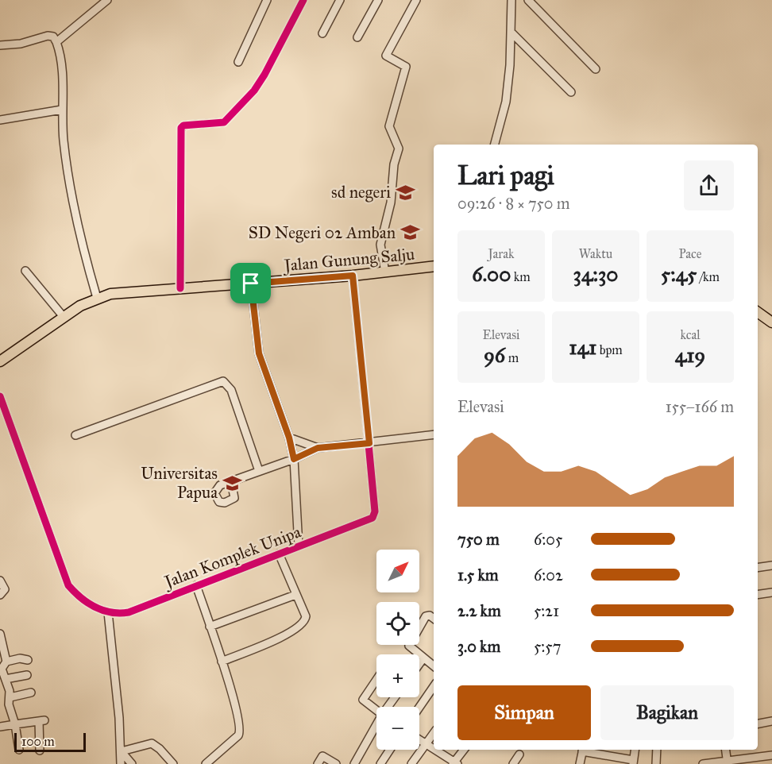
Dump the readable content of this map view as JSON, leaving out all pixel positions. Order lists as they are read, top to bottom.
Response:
{
  "streets": {
    "main road": ["Jalan Gunung Salju"],
    "street": ["Jalan Komplek Unipa"]
  },
  "crossings": [
    ["Jalan Gunung Salju", "Jalan Komplek Unipa"]
  ],
  "places": {
    "school or university": ["sd negeri", "SD Negeri 02 Amban", "Universitas Papua"]
  },
  "scale_bar": "100 m",
  "north": "top right",
  "page": {
    "heading": ["Lari pagi", "09:26 · 8 × 750 m"],
    "stats": [
      ["Jarak", "6.00 km"],
      ["Waktu", "34:30"],
      ["Pace", "5:45 /km"],
      ["Elevasi", "96 m"],
      ["141 bpm"],
      ["kcal", "419"]
    ],
    "chart": ["Elevasi", "155–166 m"],
    "list": [
      {
        "name": "750 m",
        "note": "6:05"
      },
      {
        "name": "1.5 km",
        "note": "6:02"
      },
      {
        "name": "2.2 km",
        "note": "5:21"
      },
      {
        "name": "3.0 km",
        "note": "5:57"
      }
    ],
    "map_buttons": ["+", "−"],
    "buttons": ["Simpan", "Bagikan"],
    "scale": "100 m"
  }
}
